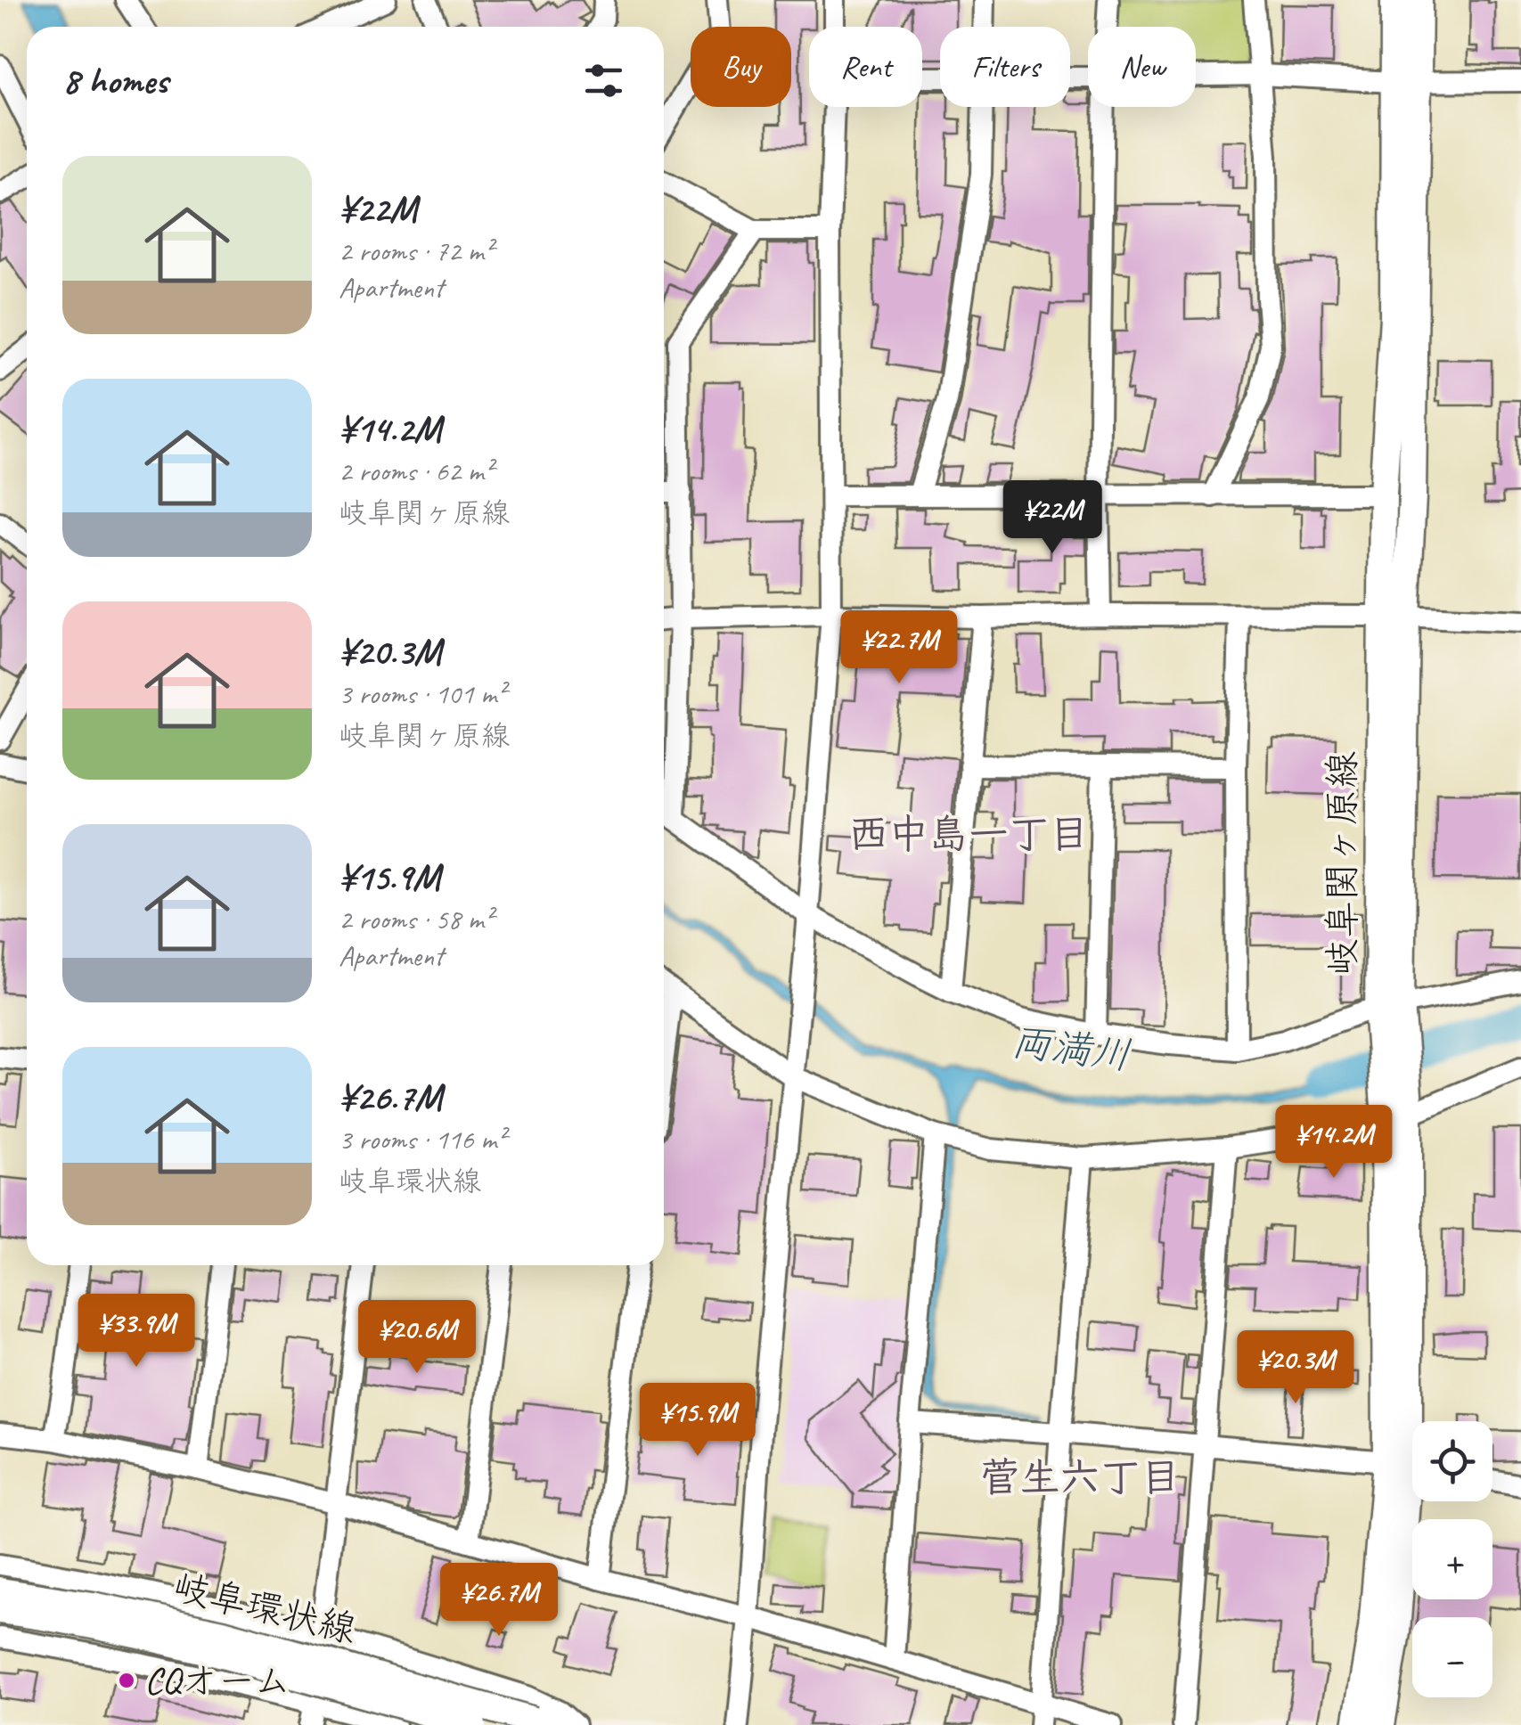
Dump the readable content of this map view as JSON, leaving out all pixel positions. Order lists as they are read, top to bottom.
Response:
{
  "streets": {
    "main road": ["岐阜関ヶ原線", "岐阜環状線"]
  },
  "districts": ["西中島一丁目", "菅生六丁目"],
  "water": ["両満川"],
  "places": ["CQオーム"],
  "page": {
    "chip": [
      "Buy",
      "Rent",
      "Filters",
      "New"
    ],
    "heading": "8 homes",
    "list": [
      {
        "name": "¥22M",
        "note": "2 rooms · 72 m² · Apartment"
      },
      {
        "name": "¥14.2M",
        "note": "2 rooms · 62 m² · 岐阜関ヶ原線"
      },
      {
        "name": "¥20.3M",
        "note": "3 rooms · 101 m² · 岐阜関ヶ原線"
      },
      {
        "name": "¥15.9M",
        "note": "2 rooms · 58 m² · Apartment"
      },
      {
        "name": "¥26.7M",
        "note": "3 rooms · 116 m² · 岐阜環状線"
      }
    ],
    "price": [
      "¥22M",
      "¥22.7M",
      "¥14.2M",
      "¥33.9M",
      "¥20.6M",
      "¥20.3M",
      "¥15.9M",
      "¥26.7M"
    ],
    "map_buttons": ["+", "−"]
  }
}
